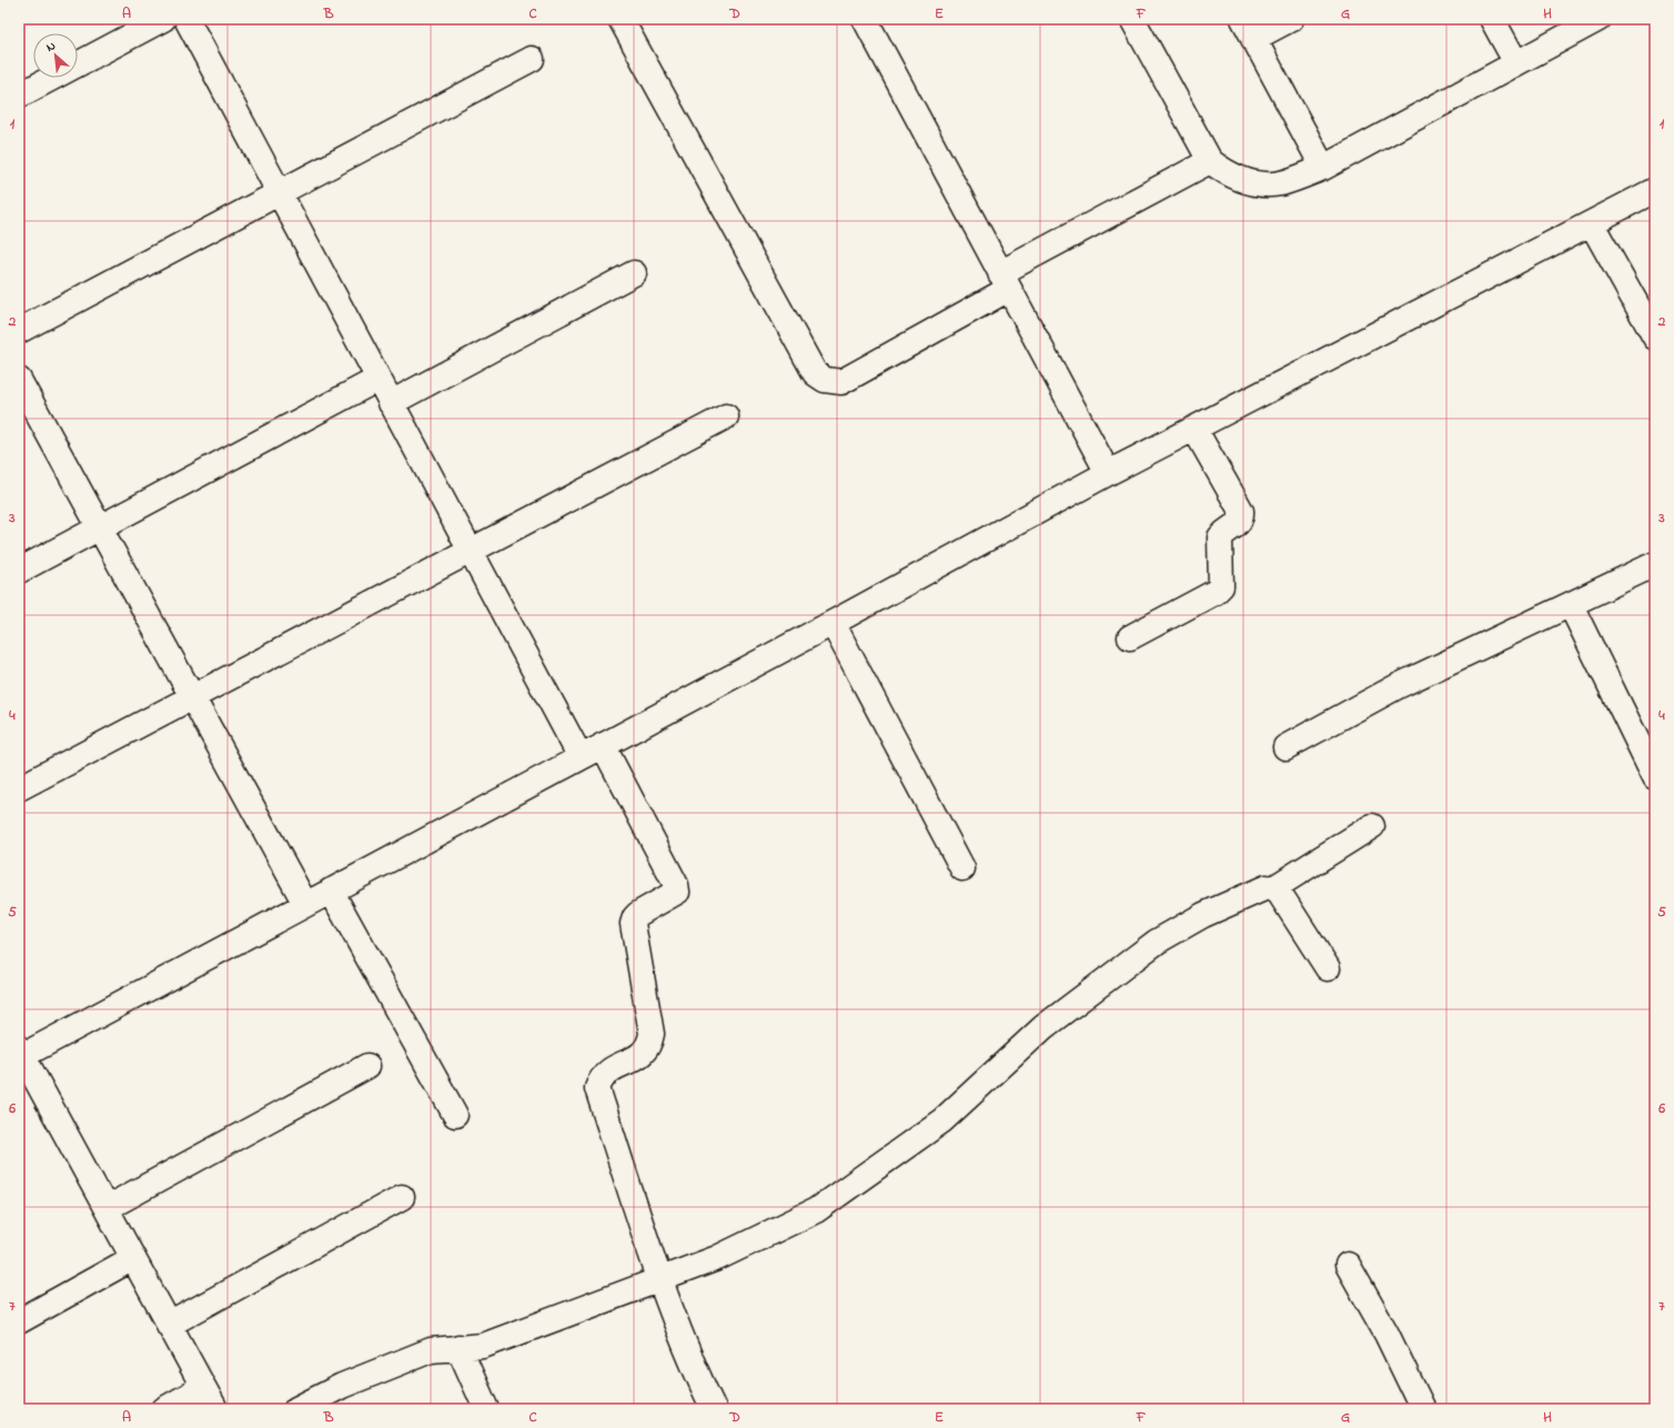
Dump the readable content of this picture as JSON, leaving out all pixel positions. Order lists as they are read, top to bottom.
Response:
{
  "north": "top left",
  "grid": {
    "columns": [
      "A",
      "B",
      "C",
      "D",
      "E",
      "F",
      "G",
      "H"
    ],
    "rows": [
      "1",
      "2",
      "3",
      "4",
      "5",
      "6",
      "7"
    ]
  }
}
